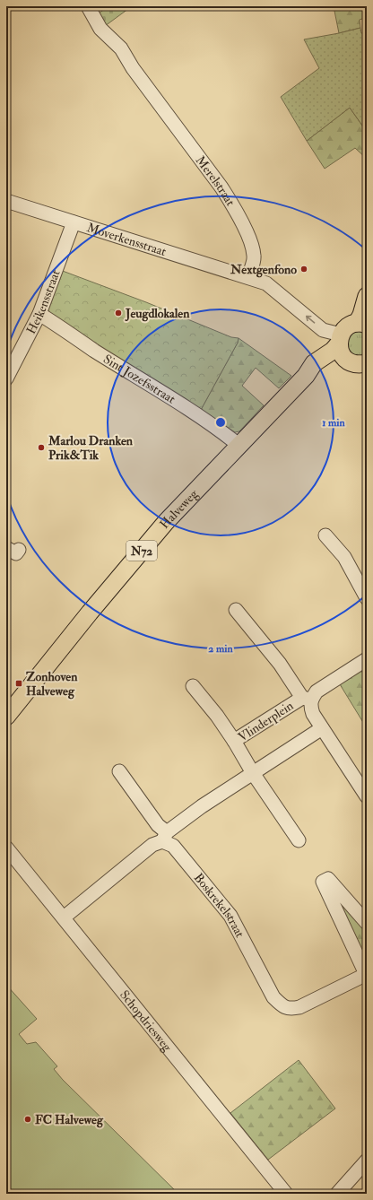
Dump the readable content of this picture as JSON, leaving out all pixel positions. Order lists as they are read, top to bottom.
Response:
{
  "streets": {
    "main road": ["Halveweg", "N72"],
    "street": [
      "Merelstraat",
      "Moverkensstraat",
      "Heikensstraat",
      "Sint Jozefsstraat",
      "Vlinderplein",
      "Boskrekelstraat",
      "Schopdriesweg"
    ]
  },
  "crossings": [
    ["Merelstraat", "Moverkensstraat"],
    ["Moverkensstraat", "Heikensstraat"],
    ["Heikensstraat", "Sint Jozefsstraat"],
    ["Sint Jozefsstraat", "Halveweg"],
    ["Halveweg", "N72"]
  ],
  "places": {
    "other": [
      "Nextgenfono",
      "Jeugdlokalen",
      "Marlou Dranken Prik&Tik",
      "FC Halveweg"
    ],
    "transit": ["Zonhoven Halveweg"]
  },
  "rings": ["1 min", "2 min"]
}
